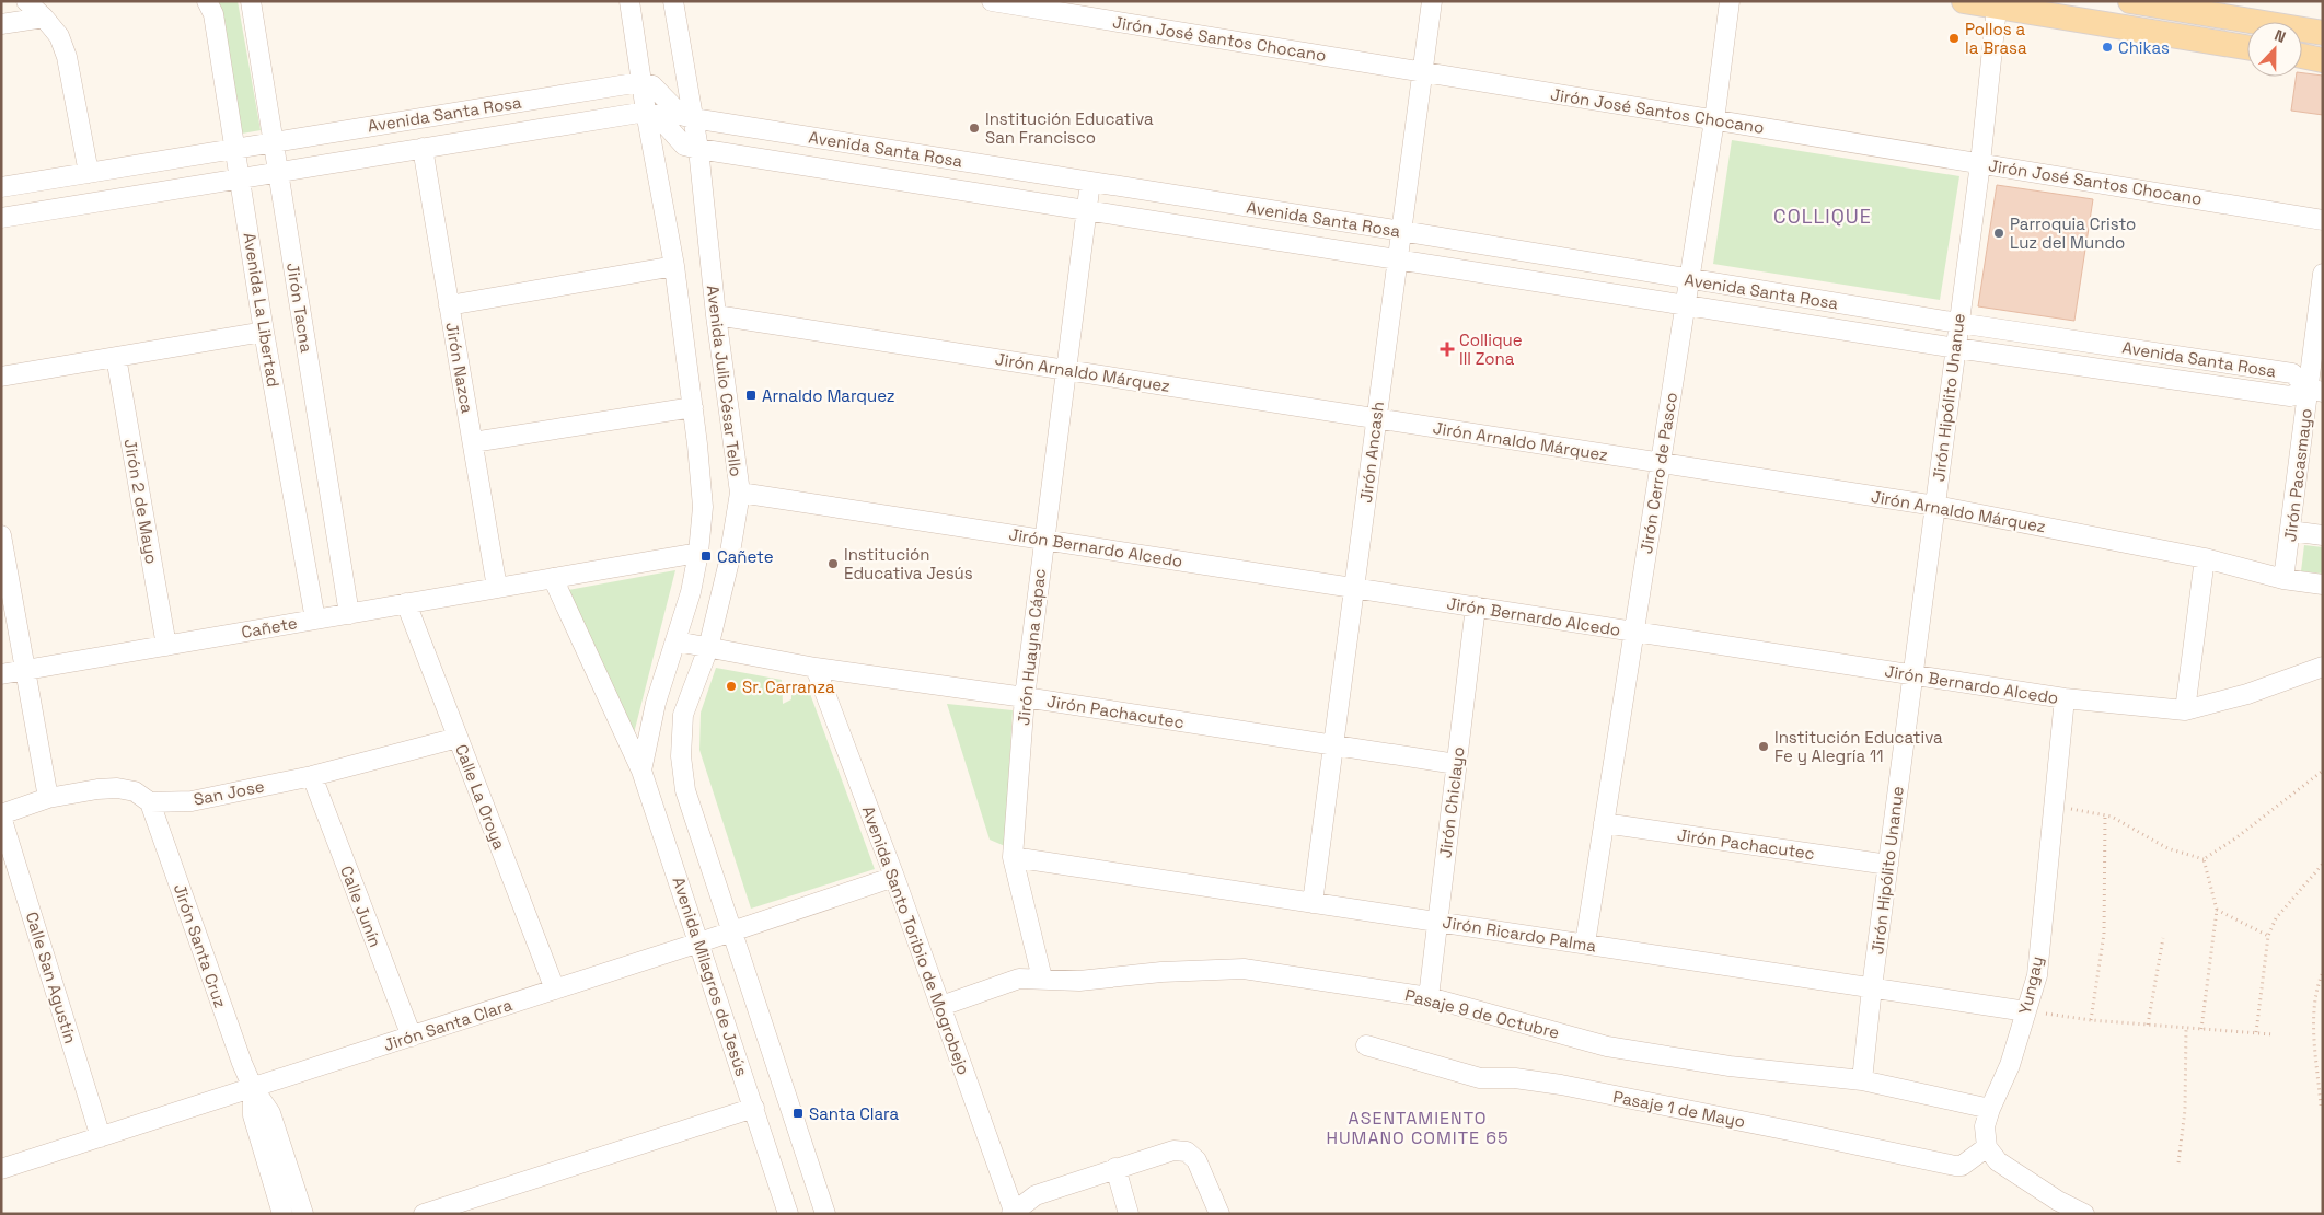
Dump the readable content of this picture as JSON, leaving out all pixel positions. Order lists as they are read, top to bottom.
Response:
{
  "streets": {
    "street": [
      "Jirón José Santos Chocano",
      "Avenida Santa Rosa",
      "Jirón Tacna",
      "Avenida La Libertad",
      "Jirón Nazca",
      "Jirón Arnaldo Márquez",
      "Avenida Julio César Tello",
      "Jirón Hipólito Unanue",
      "Jirón Ancash",
      "Jirón Cerro de Pasco",
      "Jirón Pacasmayo",
      "Jirón 2 de Mayo",
      "Jirón Bernardo Alcedo",
      "Cañete",
      "Jirón Huayna Cápac",
      "Jirón Pachacutec",
      "San Jose",
      "Calle La Oroya",
      "Jirón Chiclayo",
      "Calle Junín",
      "Jirón Ricardo Palma",
      "Avenida Santo Toribio de Mogrobejo",
      "Jirón Santa Cruz",
      "Avenida Milagros de Jesús",
      "Calle San Agustín",
      "Yungay",
      "Pasaje 9 de Octubre",
      "Jirón Santa Clara",
      "Pasaje 1 de Mayo"
    ]
  },
  "crossings": [
    ["Jirón José Santos Chocano", "Jirón Hipólito Unanue"],
    ["Jirón José Santos Chocano", "Jirón Ancash"],
    ["Jirón José Santos Chocano", "Jirón Cerro de Pasco"],
    ["Avenida Santa Rosa", "Jirón Tacna"],
    ["Avenida Santa Rosa", "Avenida La Libertad"],
    ["Avenida Santa Rosa", "Jirón Nazca"],
    ["Avenida Santa Rosa", "Avenida Julio César Tello"],
    ["Avenida Santa Rosa", "Jirón Hipólito Unanue"],
    ["Avenida Santa Rosa", "Jirón Ancash"],
    ["Avenida Santa Rosa", "Jirón Cerro de Pasco"],
    ["Avenida Santa Rosa", "Jirón Pacasmayo"],
    ["Avenida Santa Rosa", "Jirón Huayna Cápac"],
    ["Jirón Tacna", "Cañete"],
    ["Avenida La Libertad", "Cañete"],
    ["Jirón Nazca", "Cañete"],
    ["Jirón Arnaldo Márquez", "Avenida Julio César Tello"],
    ["Jirón Arnaldo Márquez", "Jirón Hipólito Unanue"],
    ["Jirón Arnaldo Márquez", "Jirón Ancash"],
    ["Jirón Arnaldo Márquez", "Jirón Cerro de Pasco"],
    ["Jirón Arnaldo Márquez", "Jirón Pacasmayo"],
    ["Jirón Arnaldo Márquez", "Jirón Huayna Cápac"],
    ["Avenida Julio César Tello", "Jirón Bernardo Alcedo"],
    ["Avenida Julio César Tello", "Jirón Pachacutec"],
    ["Avenida Julio César Tello", "Avenida Milagros de Jesús"],
    ["Jirón Hipólito Unanue", "Jirón Bernardo Alcedo"],
    ["Jirón Hipólito Unanue", "Jirón Pachacutec"],
    ["Jirón Hipólito Unanue", "Jirón Ricardo Palma"],
    ["Jirón Hipólito Unanue", "Pasaje 9 de Octubre"],
    ["Jirón Ancash", "Jirón Bernardo Alcedo"],
    ["Jirón Ancash", "Jirón Pachacutec"],
    ["Jirón Ancash", "Jirón Ricardo Palma"],
    ["Jirón Cerro de Pasco", "Jirón Bernardo Alcedo"],
    ["Jirón Cerro de Pasco", "Jirón Pachacutec"],
    ["Jirón Cerro de Pasco", "Jirón Ricardo Palma"],
    ["Jirón 2 de Mayo", "Cañete"],
    ["Jirón Bernardo Alcedo", "Jirón Huayna Cápac"],
    ["Jirón Bernardo Alcedo", "Jirón Chiclayo"],
    ["Jirón Bernardo Alcedo", "Yungay"],
    ["Cañete", "Calle La Oroya"],
    ["Jirón Huayna Cápac", "Jirón Pachacutec"],
    ["Jirón Huayna Cápac", "Jirón Ricardo Palma"],
    ["Jirón Huayna Cápac", "Pasaje 9 de Octubre"],
    ["Jirón Pachacutec", "Jirón Chiclayo"],
    ["Jirón Pachacutec", "Avenida Santo Toribio de Mogrobejo"],
    ["Jirón Pachacutec", "Avenida Milagros de Jesús"],
    ["San Jose", "Calle La Oroya"],
    ["San Jose", "Calle Junín"],
    ["San Jose", "Jirón Santa Cruz"],
    ["San Jose", "Calle San Agustín"],
    ["Calle La Oroya", "Jirón Santa Clara"],
    ["Jirón Chiclayo", "Jirón Ricardo Palma"],
    ["Jirón Chiclayo", "Pasaje 9 de Octubre"],
    ["Calle Junín", "Jirón Santa Clara"],
    ["Jirón Ricardo Palma", "Yungay"],
    ["Avenida Santo Toribio de Mogrobejo", "Pasaje 9 de Octubre"],
    ["Avenida Santo Toribio de Mogrobejo", "Jirón Santa Clara"],
    ["Jirón Santa Cruz", "Jirón Santa Clara"],
    ["Avenida Milagros de Jesús", "Jirón Santa Clara"],
    ["Calle San Agustín", "Jirón Santa Clara"],
    ["Yungay", "Pasaje 9 de Octubre"],
    ["Yungay", "Pasaje 1 de Mayo"]
  ],
  "districts": ["COLLIQUE", "ASENTAMIENTO HUMANO COMITE 65"],
  "places": {
    "other": [
      "Pollos a la Brasa",
      "Chikas",
      "Institución Educativa San Francisco",
      "Parroquia Cristo Luz del Mundo",
      "Institución Educativa Jesús",
      "Sr. Carranza",
      "Institución Educativa Fe y Alegría 11"
    ],
    "health": ["Collique III Zona"],
    "transit": ["Arnaldo Marquez", "Cañete", "Santa Clara"]
  },
  "north": "top"
}
